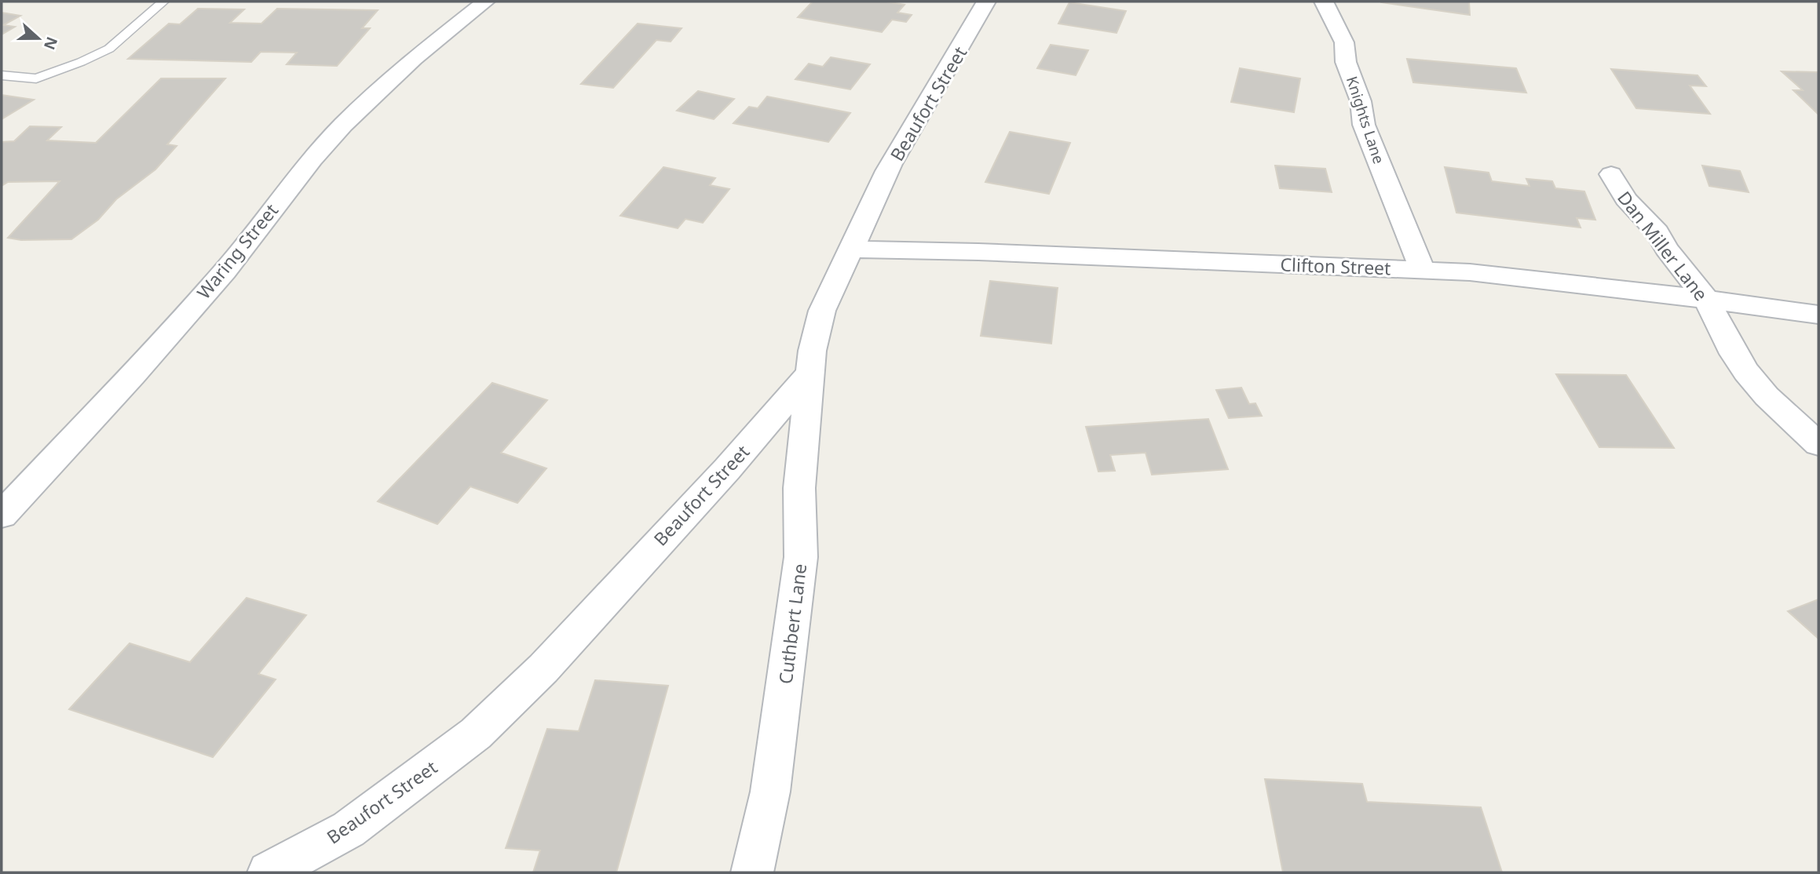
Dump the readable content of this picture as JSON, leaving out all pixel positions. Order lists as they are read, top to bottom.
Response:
{
  "streets": {
    "street": [
      "Beaufort Street",
      "Knights Lane",
      "Dan Miller Lane",
      "Waring Street",
      "Clifton Street",
      "Cuthbert Lane"
    ]
  },
  "crossings": [
    ["Beaufort Street", "Clifton Street"],
    ["Beaufort Street", "Cuthbert Lane"],
    ["Knights Lane", "Clifton Street"],
    ["Dan Miller Lane", "Clifton Street"]
  ],
  "north": "right"
}
